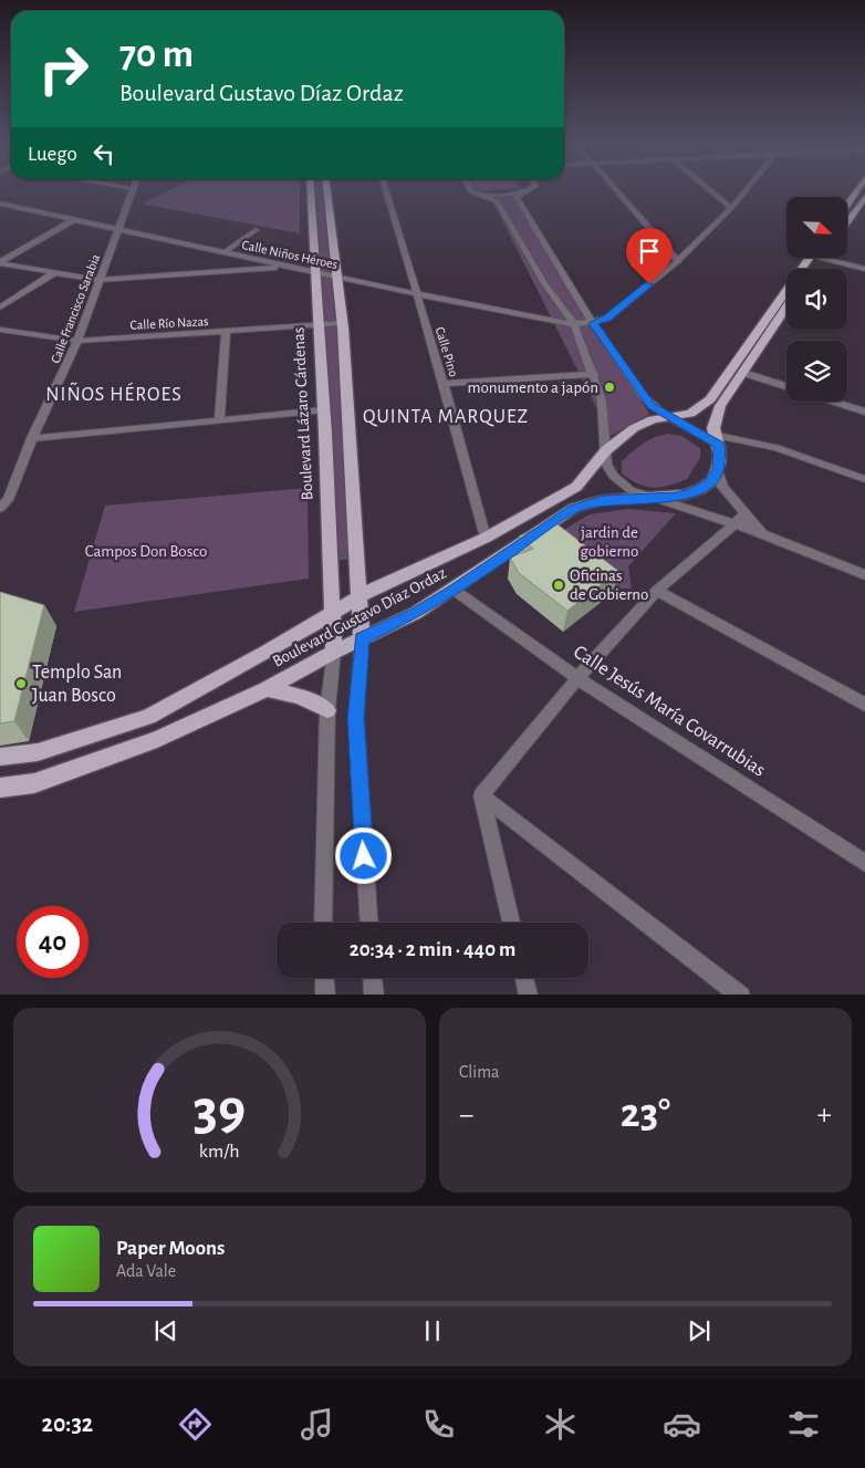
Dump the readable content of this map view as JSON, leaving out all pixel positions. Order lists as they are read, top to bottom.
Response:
{
  "streets": {
    "main road": ["Boulevard Lázaro Cárdenas", "Boulevard Gustavo Díaz Ordaz"],
    "street": [
      "Calle Niños Héroes",
      "Calle Francisco Sarabia",
      "Calle Río Nazas",
      "Calle Pino",
      "Calle Jesús María Covarrubias"
    ]
  },
  "crossings": [
    ["Calle Niños Héroes", "Calle Francisco Sarabia"],
    ["Calle Niños Héroes", "Calle Pino"],
    ["Calle Niños Héroes", "Boulevard Lázaro Cárdenas"],
    ["Calle Francisco Sarabia", "Calle Río Nazas"],
    ["Calle Río Nazas", "Boulevard Lázaro Cárdenas"],
    ["Calle Pino", "Boulevard Gustavo Díaz Ordaz"],
    ["Boulevard Lázaro Cárdenas", "Boulevard Gustavo Díaz Ordaz"],
    ["Boulevard Gustavo Díaz Ordaz", "Calle Jesús María Covarrubias"]
  ],
  "districts": ["NIÑOS HÉROES", "QUINTA MARQUEZ"],
  "parks": ["jardin de gobierno", "Campos Don Bosco"],
  "places": ["monumento a japón", "Oficinas de Gobierno", "Templo San Juan Bosco"],
  "north": "bottom right",
  "page": {
    "turn": ["70 m", "Boulevard Gustavo Díaz Ordaz"],
    "then": "Luego",
    "limit": "40",
    "trip": "20:34 · 2 min · 440 m",
    "tile": "Clima",
    "heat": ["−", "23°", "+"],
    "song": ["Paper Moons", "Ada Vale"],
    "tabs": "20:32",
    "gauge": ["39", "km/h"]
  }
}
